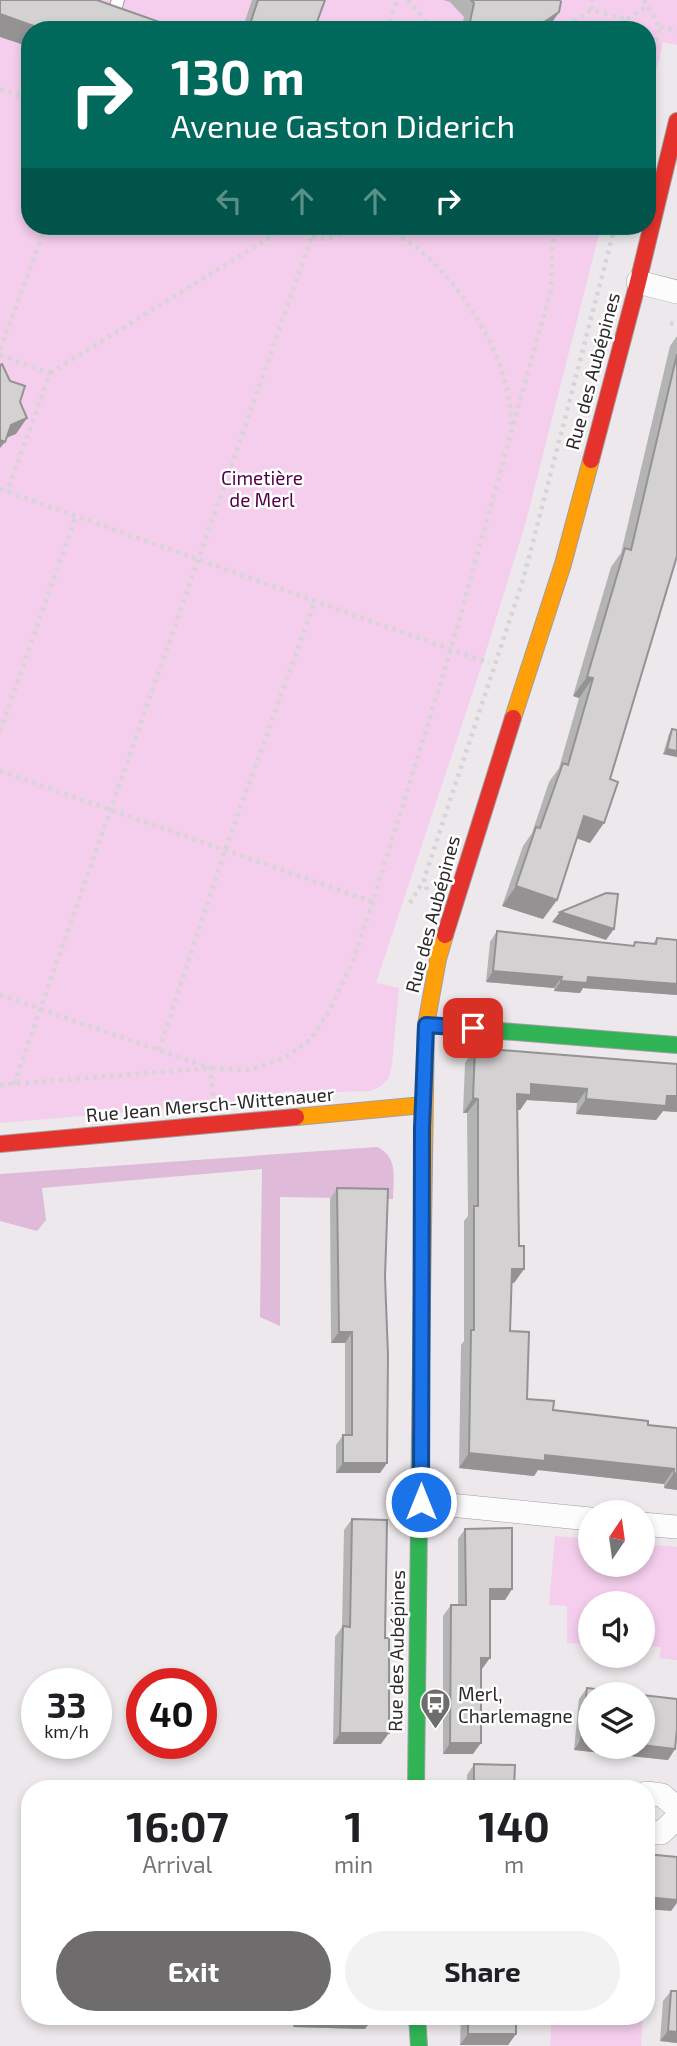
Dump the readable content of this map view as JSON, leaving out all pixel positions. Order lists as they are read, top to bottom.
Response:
{
  "streets": {
    "street": ["Rue des Aubépines", "Rue Jean Mersch-Wittenauer"]
  },
  "crossings": [
    ["Rue des Aubépines", "Rue Jean Mersch-Wittenauer"]
  ],
  "parks": ["Cimetière de Merl"],
  "places": {
    "bus stop": ["Merl, Charlemagne"]
  },
  "north": "top",
  "page": {
    "turn": ["130 m", "Avenue Gaston Diderich"],
    "speed": "33 km/h",
    "limit": "40",
    "eta": [
      "16:07",
      "Arrival",
      "1",
      "min",
      "140",
      "m"
    ],
    "buttons": ["Exit", "Share"]
  }
}
